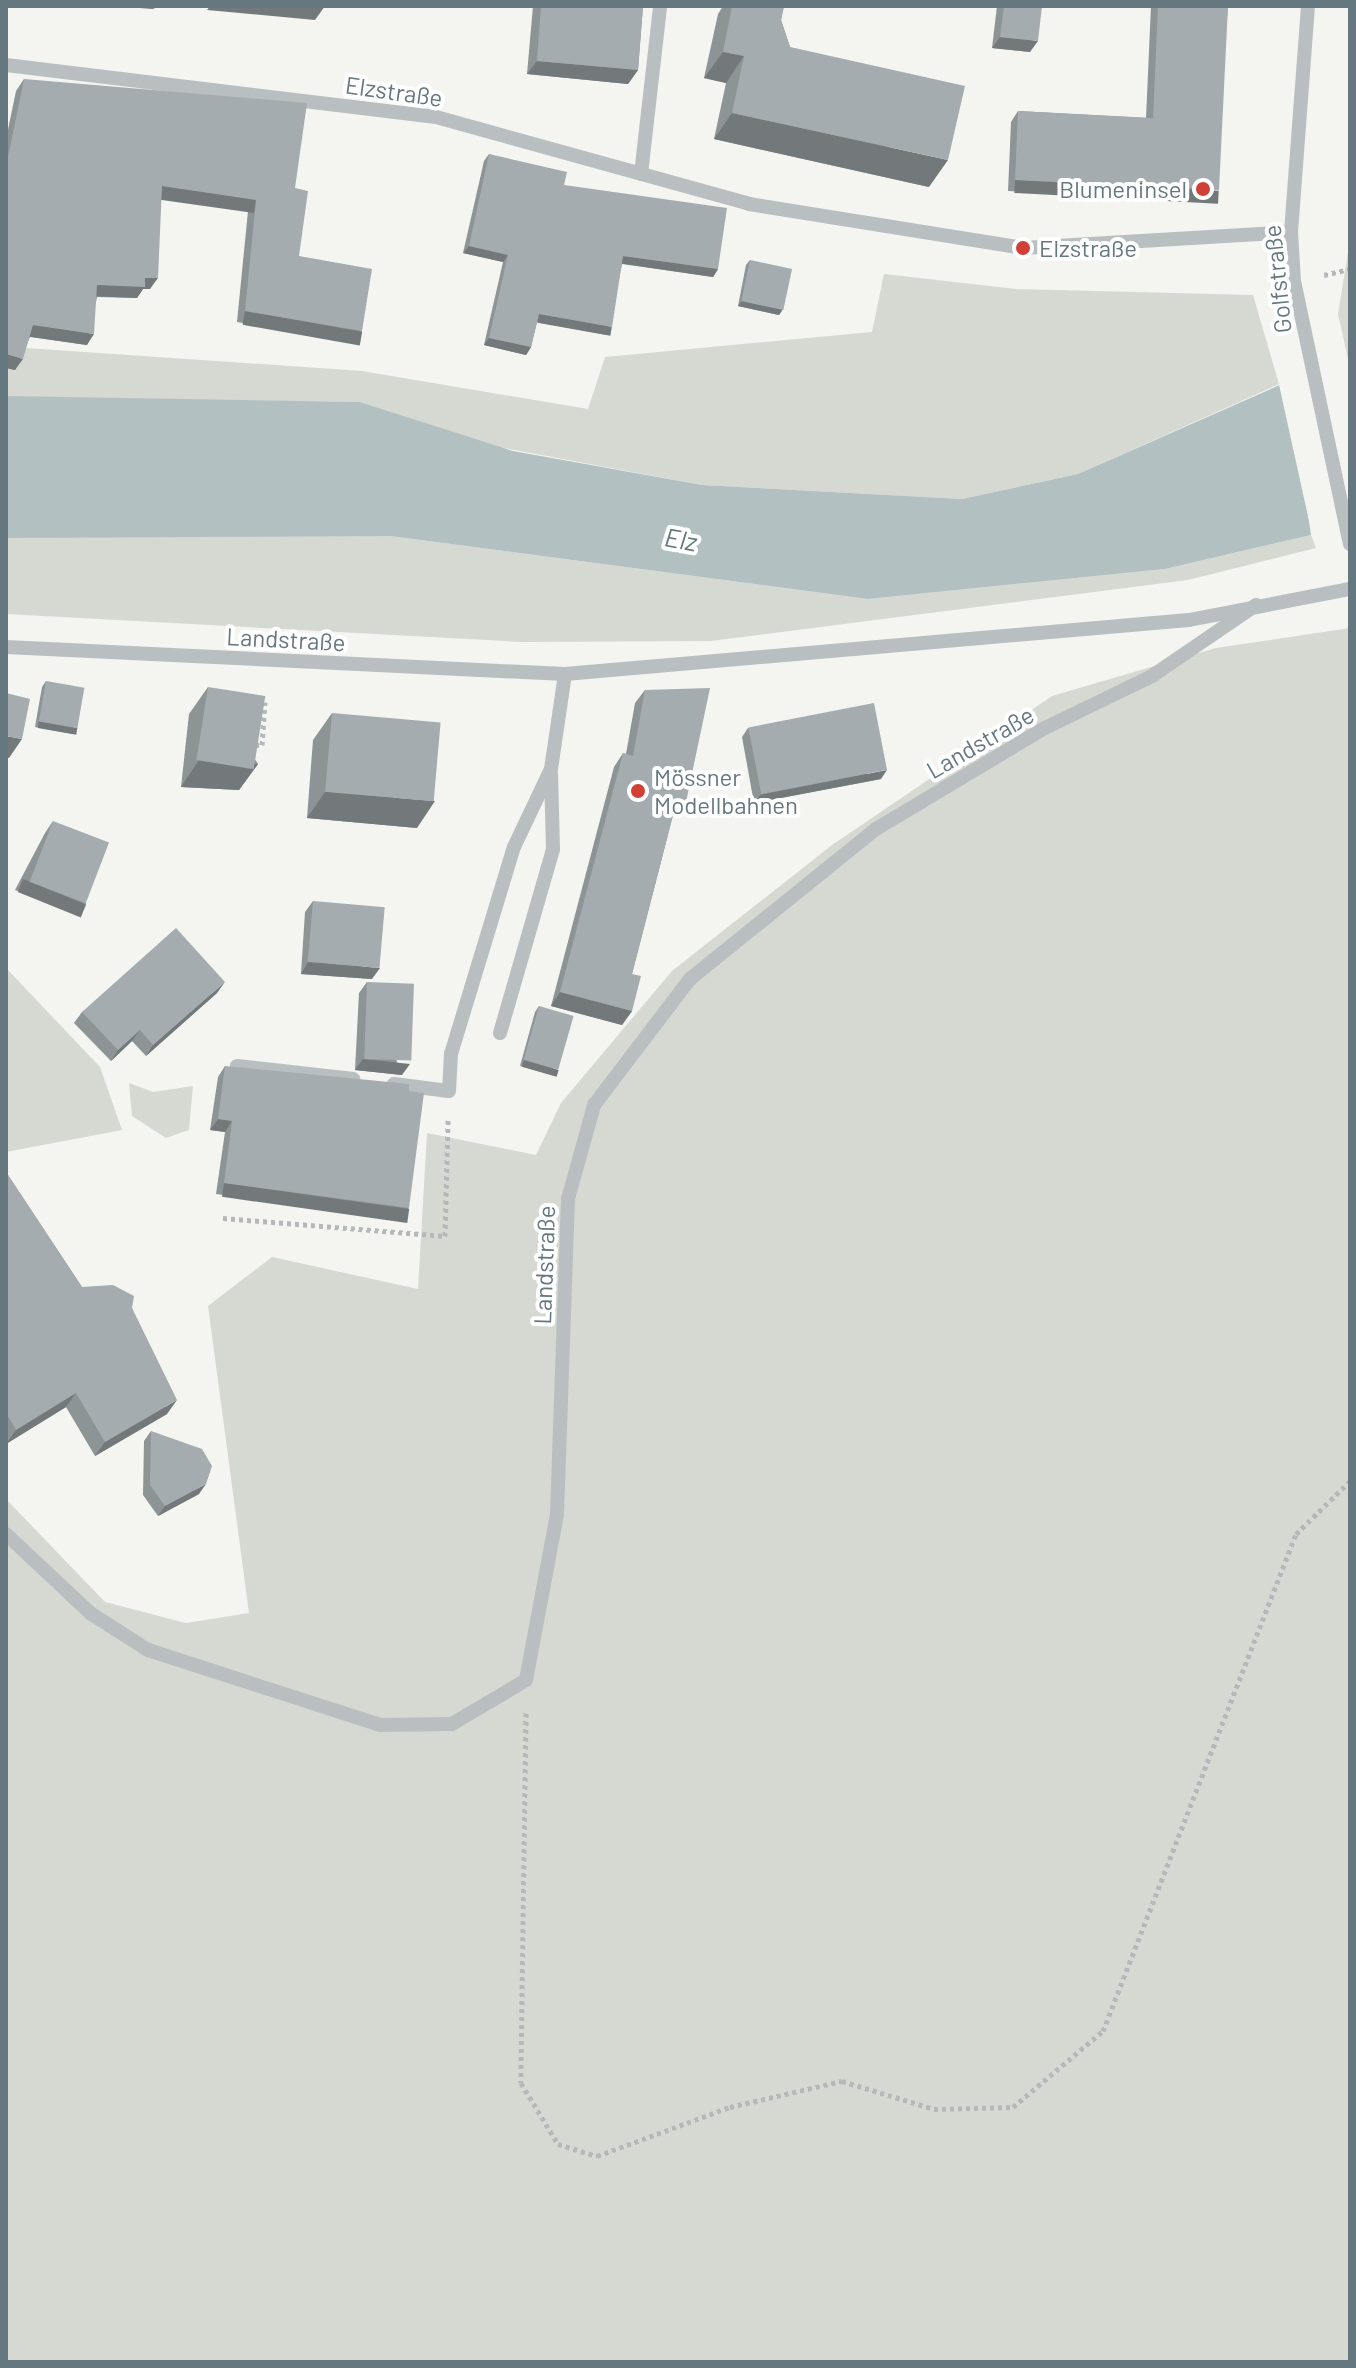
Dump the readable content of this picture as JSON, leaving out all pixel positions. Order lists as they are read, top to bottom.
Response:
{
  "streets": {
    "street": ["Elzstraße", "Golfstraße", "Landstraße"]
  },
  "crossings": [
    ["Elzstraße", "Golfstraße"]
  ],
  "water": ["Elz"],
  "places": ["Blumeninsel", "Elzstraße", "Mössner Modellbahnen"]
}
